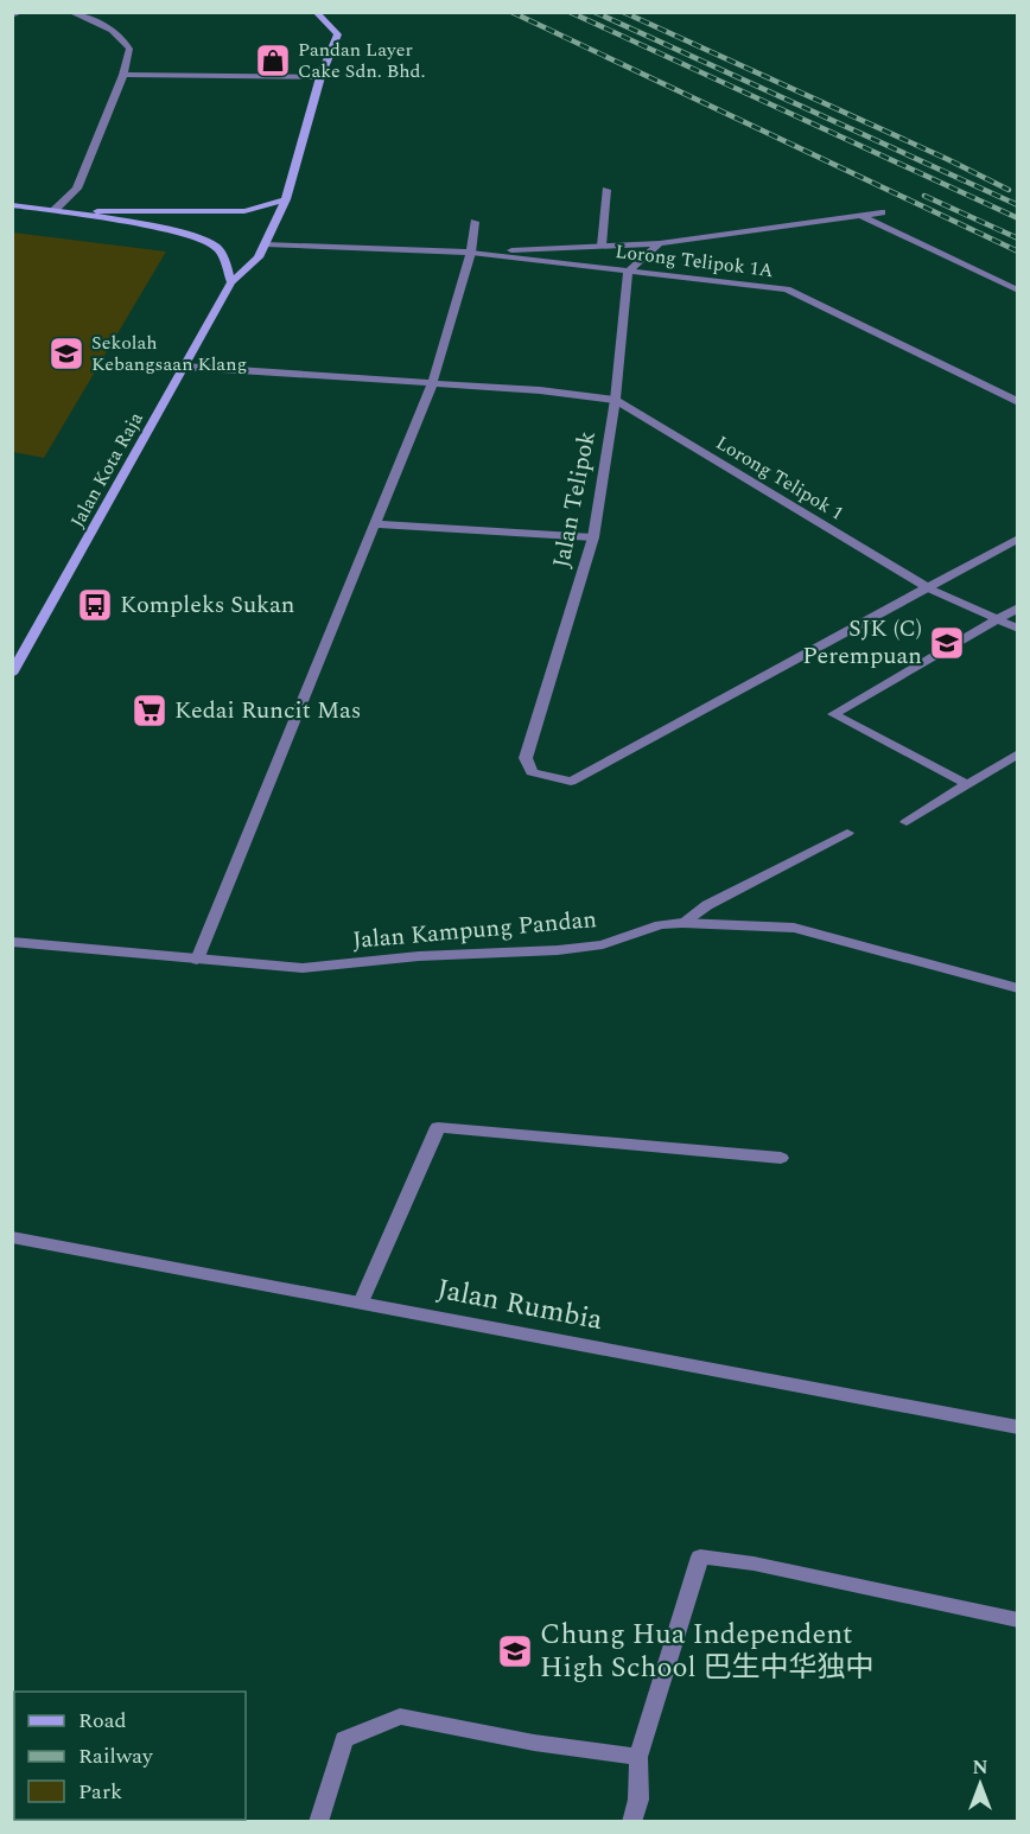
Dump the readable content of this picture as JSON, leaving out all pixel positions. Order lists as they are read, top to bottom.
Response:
{
  "streets": {
    "main road": ["Jalan Kota Raja"],
    "street": [
      "Lorong Telipok 1A",
      "Lorong Telipok 1",
      "Jalan Telipok",
      "Jalan Kampung Pandan",
      "Jalan Rumbia"
    ]
  },
  "crossings": [
    ["Lorong Telipok 1A", "Jalan Telipok"],
    ["Lorong Telipok 1", "Jalan Telipok"]
  ],
  "places": {
    "shop": ["Pandan Layer Cake Sdn. Bhd."],
    "school or university": ["Sekolah Kebangsaan Klang", "SJK (C) Perempuan", "Chung Hua Independent High School 巴生中华独中"],
    "bus stop": ["Kompleks Sukan"],
    "supermarket": ["Kedai Runcit Mas"]
  },
  "legend": ["Road", "Railway", "Park"],
  "north": "top"
}
